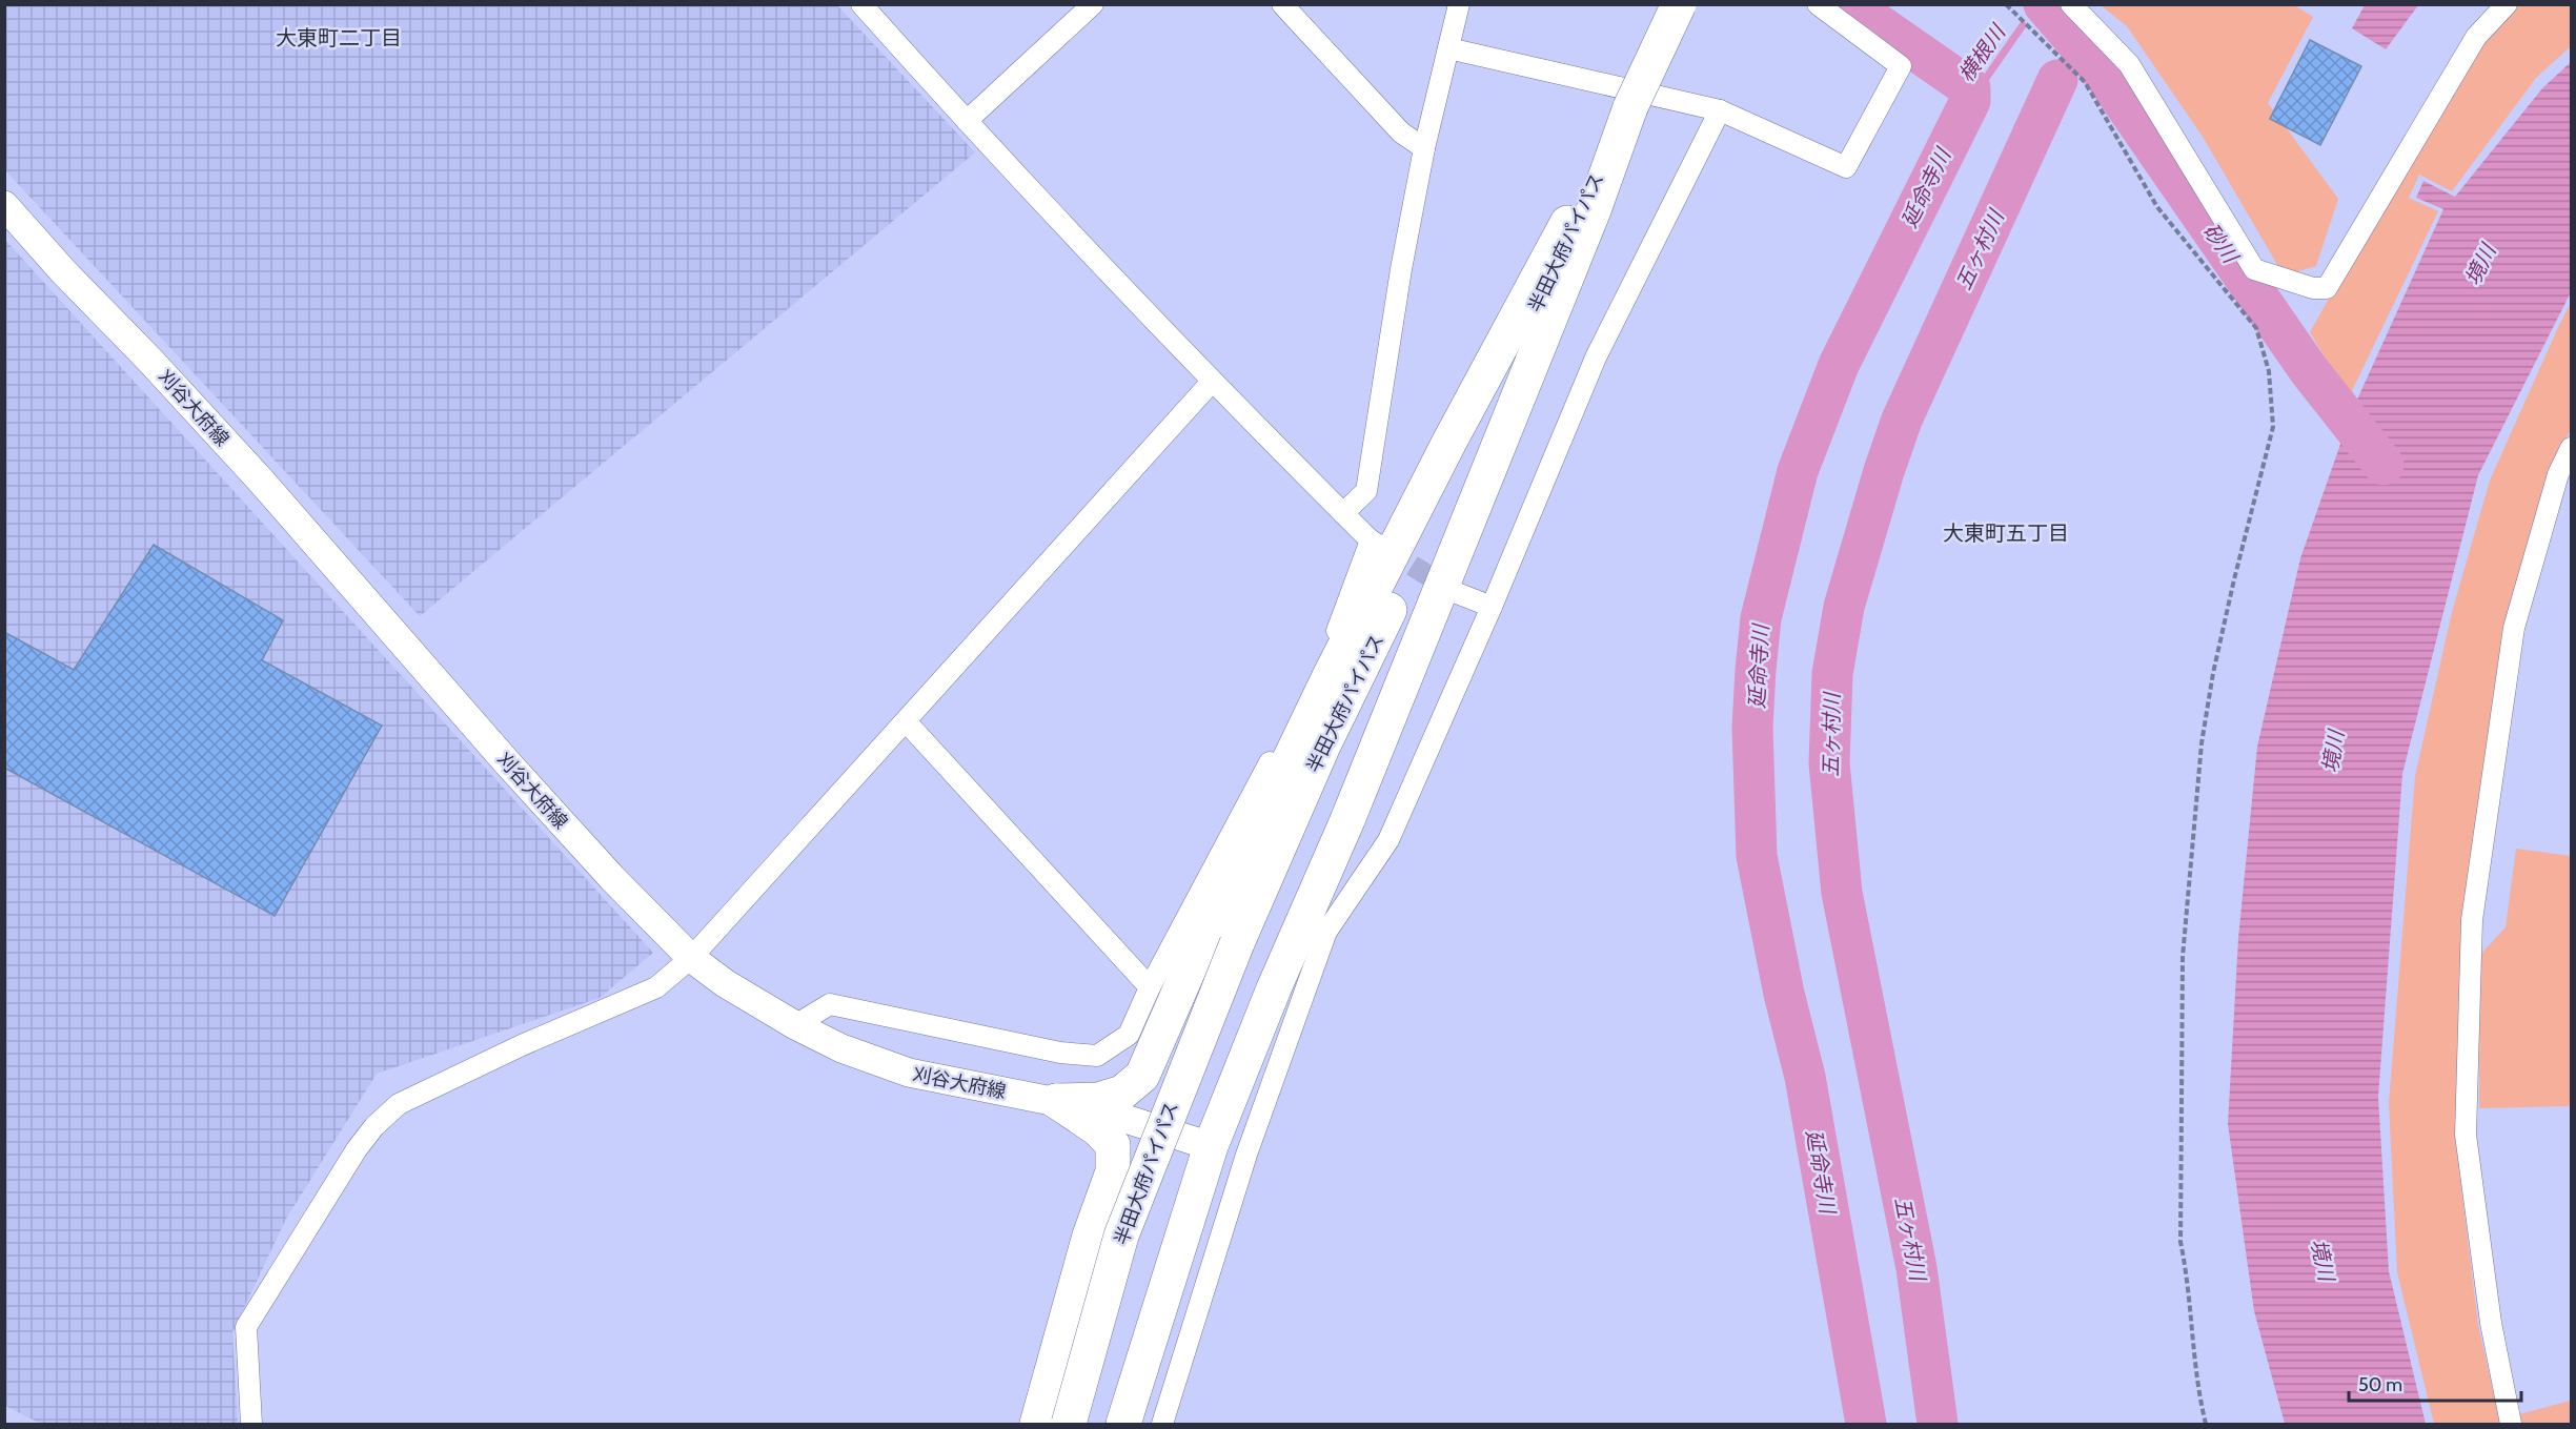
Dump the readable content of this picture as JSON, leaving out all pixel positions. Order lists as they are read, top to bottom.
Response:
{
  "streets": {
    "highway": ["半田大府パイパス"],
    "main road": ["刈谷大府線"]
  },
  "districts": ["大東町二丁目", "大東町五丁目"],
  "water": [
    "横根川",
    "延命寺川",
    "砂川",
    "五ヶ村川",
    "境川"
  ],
  "scale_bar": "50 m"
}
